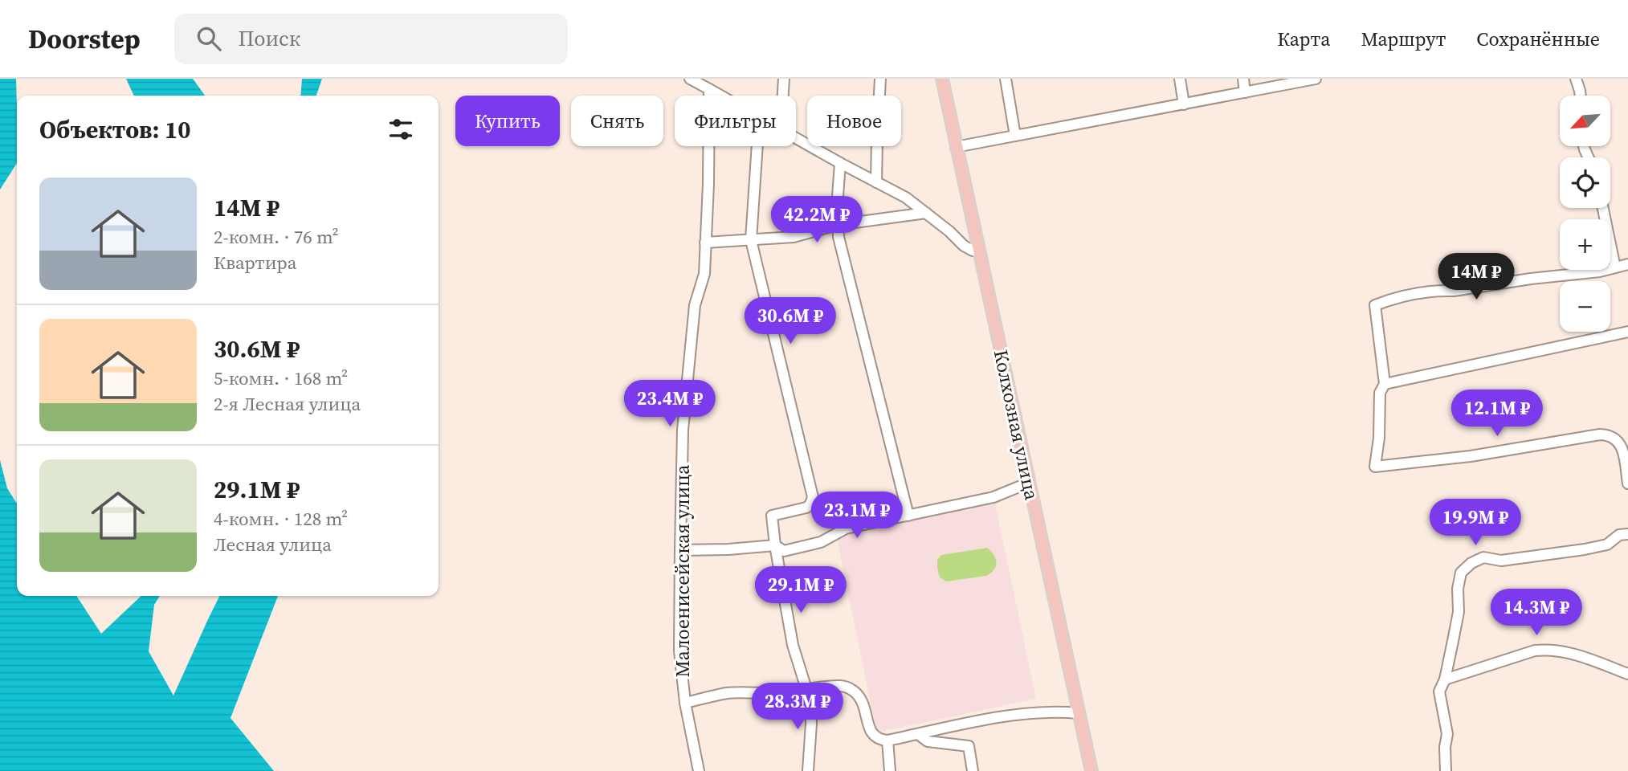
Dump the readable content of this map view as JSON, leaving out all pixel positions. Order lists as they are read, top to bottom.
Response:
{
  "streets": {
    "main road": ["Колхозная улица"],
    "street": ["Малоенисейская улица"]
  },
  "north": "bottom left",
  "page": {
    "header": "Doorstep",
    "search": "Поиск",
    "nav": ["Карта", "Маршрут", "Сохранённые"],
    "map_buttons": ["+", "−"],
    "chip": [
      "Купить",
      "Снять",
      "Фильтры",
      "Новое"
    ],
    "heading": "Объектов: 10",
    "list": [
      {
        "name": "14M ₽",
        "note": "2-комн. · 76 m² · Квартира"
      },
      {
        "name": "30.6M ₽",
        "note": "5-комн. · 168 m² · 2-я Лесная улица"
      },
      {
        "name": "29.1M ₽",
        "note": "4-комн. · 128 m² · Лесная улица"
      }
    ],
    "price": [
      "42.2M ₽",
      "14M ₽",
      "30.6M ₽",
      "23.4M ₽",
      "12.1M ₽",
      "23.1M ₽",
      "19.9M ₽",
      "29.1M ₽",
      "14.3M ₽",
      "28.3M ₽"
    ]
  }
}
